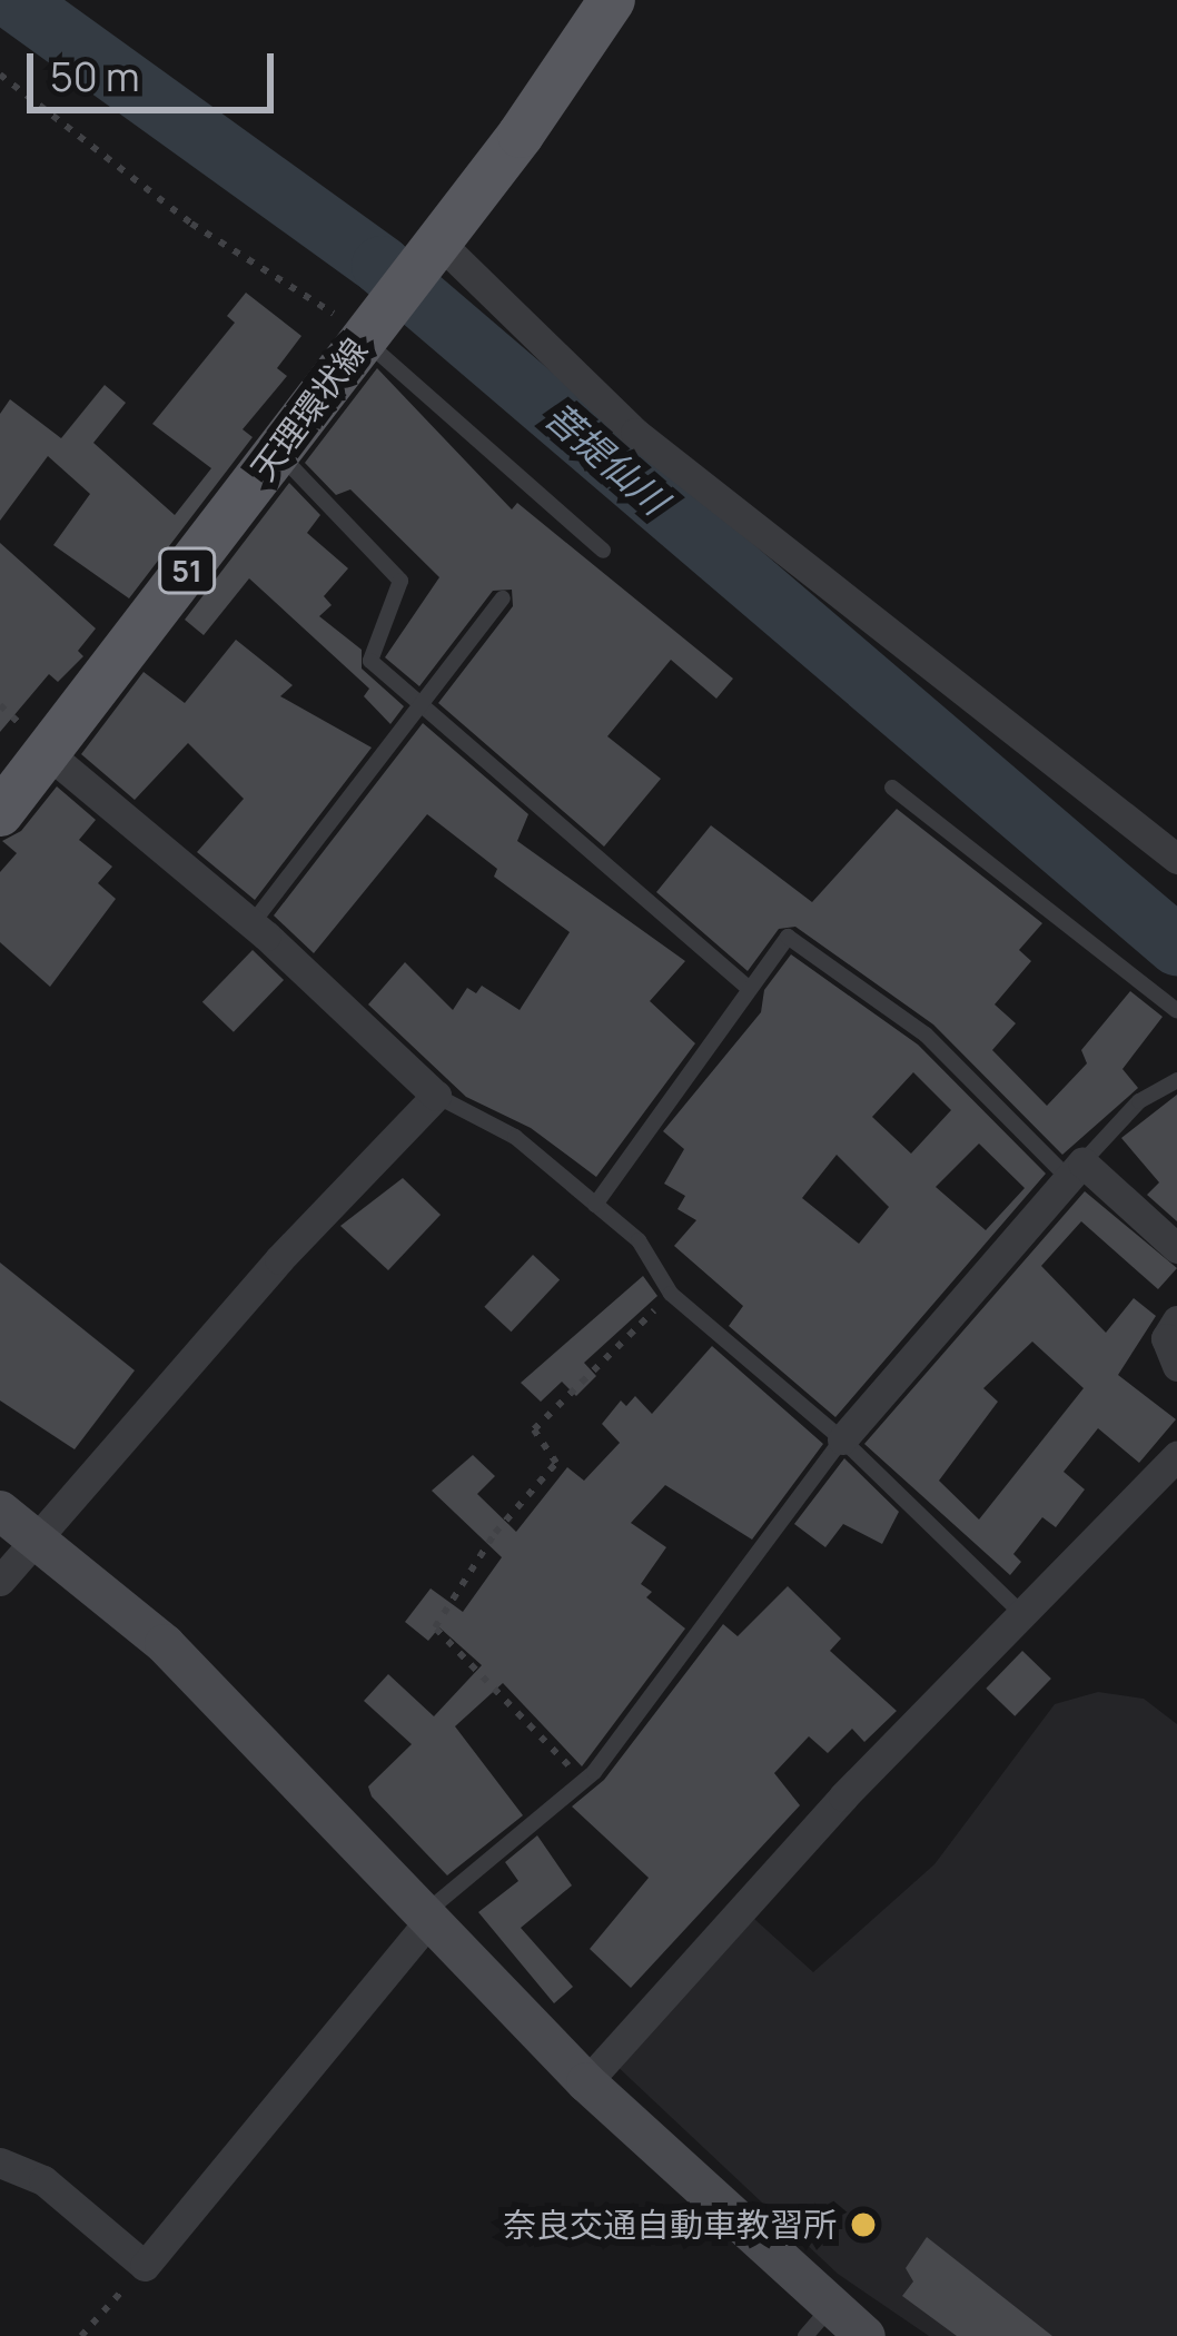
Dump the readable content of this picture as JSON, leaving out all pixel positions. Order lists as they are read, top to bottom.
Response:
{
  "streets": {
    "main road": ["天理環状線", "51"]
  },
  "water": ["菩提仙川"],
  "places": ["奈良交通自動車教習所"],
  "scale_bar": "50 m"
}
